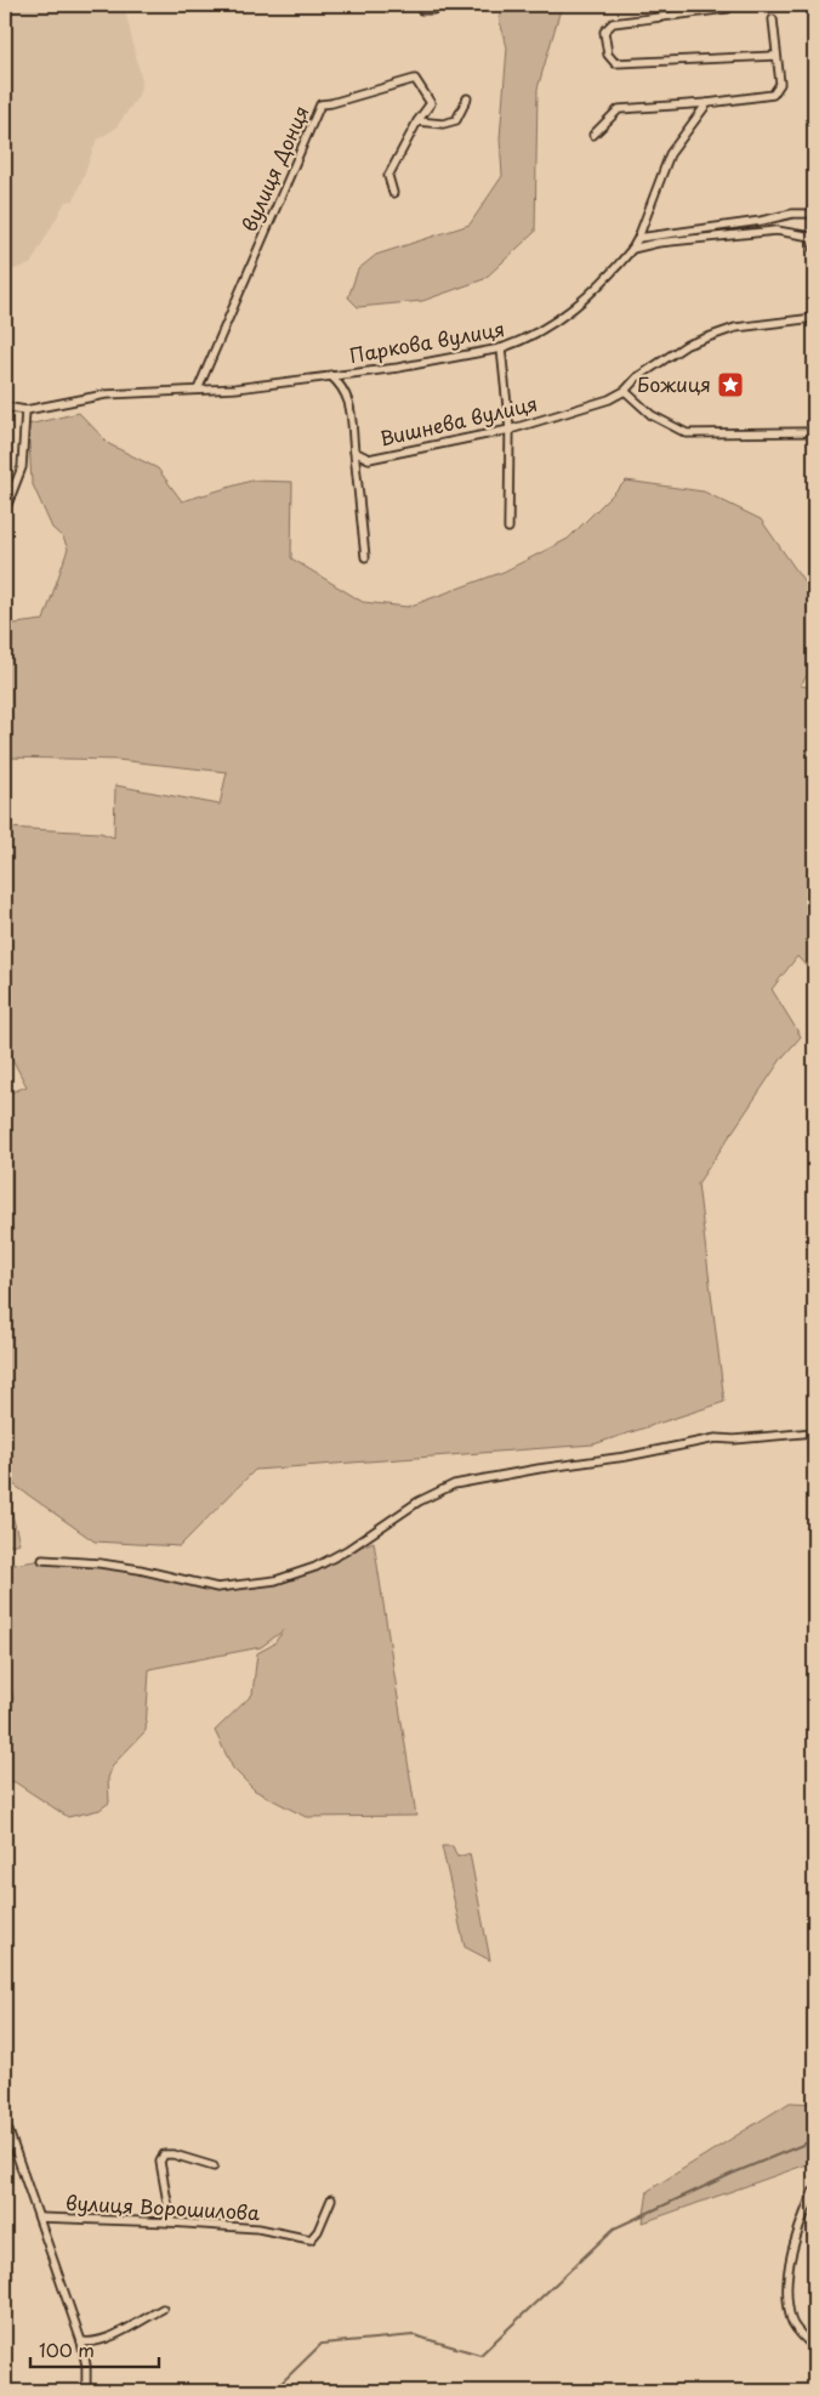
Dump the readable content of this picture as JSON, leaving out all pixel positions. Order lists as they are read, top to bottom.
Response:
{
  "streets": {
    "street": [
      "вулиця Донця",
      "Паркова вулиця",
      "Вишнева вулиця",
      "вулиця Ворошилова"
    ]
  },
  "crossings": [
    ["вулиця Донця", "Паркова вулиця"],
    ["Паркова вулиця", "Вишнева вулиця"]
  ],
  "places": {
    "place": ["Божиця"]
  },
  "scale_bar": "100 m"
}
